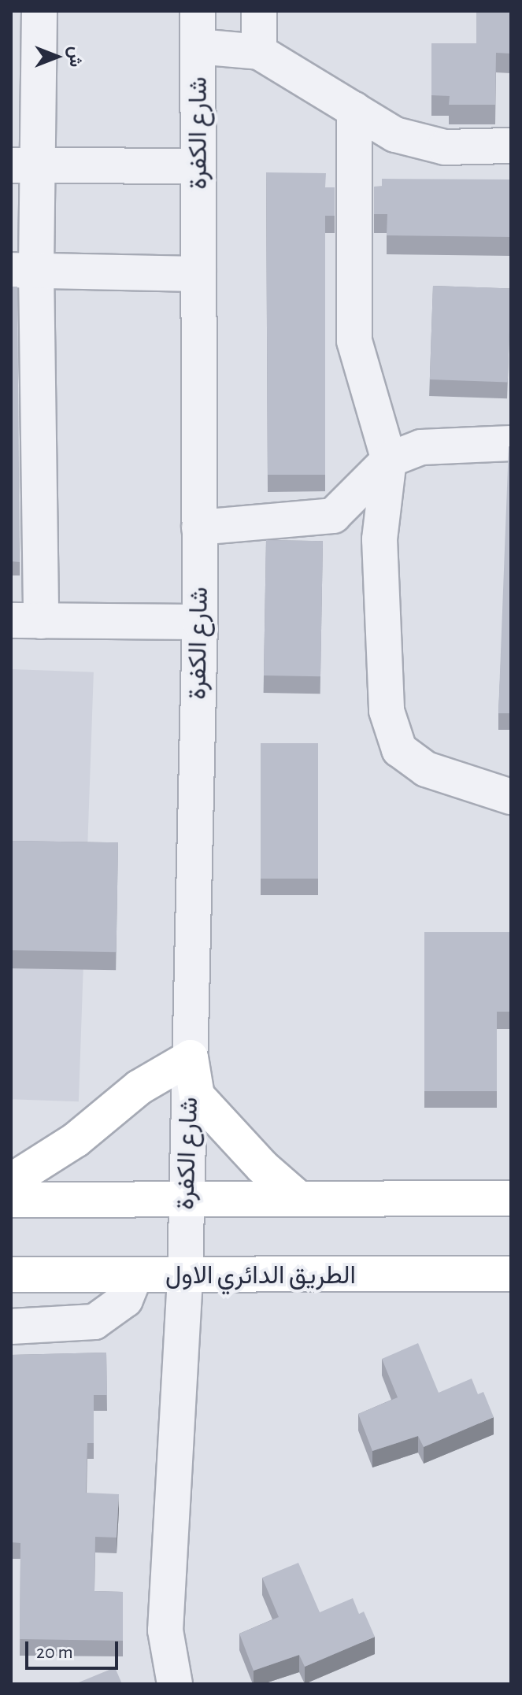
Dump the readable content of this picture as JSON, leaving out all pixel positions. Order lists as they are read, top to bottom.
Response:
{
  "streets": {
    "main road": ["الطريق الدائري الاول"],
    "street": ["شارع الكفرة"]
  },
  "crossings": [
    ["شارع الكفرة", "الطريق الدائري الاول"]
  ],
  "scale_bar": "20 m",
  "north": "right"
}
